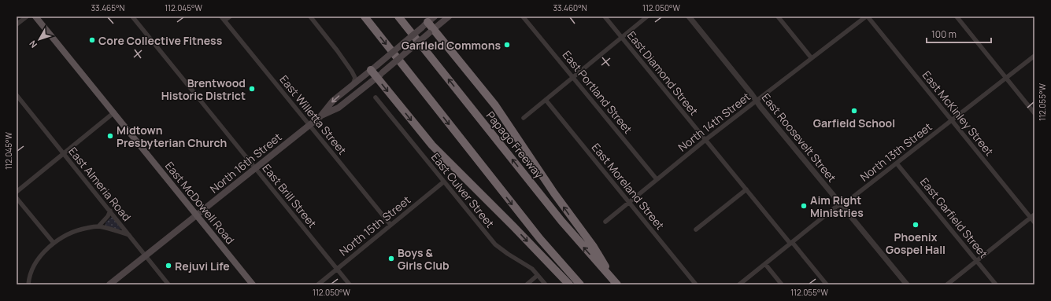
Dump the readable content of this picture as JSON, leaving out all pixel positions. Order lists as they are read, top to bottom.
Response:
{
  "streets": {
    "highway": ["Papago Freeway"],
    "main road": ["North 16th Street", "East McDowell Road"],
    "street": [
      "East Diamond Street",
      "East Portland Street",
      "East McKinley Street",
      "East Willetta Street",
      "North 14th Street",
      "East Roosevelt Street",
      "North 13th Street",
      "East Almeria Road",
      "East Moreland Street",
      "East Culver Street",
      "East Brill Street",
      "East Garfield Street",
      "North 15th Street"
    ]
  },
  "crossings": [
    ["East Diamond Street", "North 14th Street"],
    ["East Diamond Street", "North 13th Street"],
    ["East Portland Street", "North 14th Street"],
    ["East McKinley Street", "North 14th Street"],
    ["East McKinley Street", "North 13th Street"],
    ["East Willetta Street", "North 16th Street"],
    ["East Willetta Street", "North 15th Street"],
    ["North 14th Street", "East Roosevelt Street"],
    ["North 14th Street", "East Moreland Street"],
    ["East Roosevelt Street", "North 13th Street"],
    ["North 13th Street", "East Garfield Street"],
    ["North 16th Street", "East Almeria Road"],
    ["North 16th Street", "East Brill Street"],
    ["North 16th Street", "East McDowell Road"],
    ["East Culver Street", "North 15th Street"],
    ["East Brill Street", "North 15th Street"]
  ],
  "places": [
    "Core Collective Fitness",
    "Garfield Commons",
    "Brentwood Historic District",
    "Garfield School",
    "Midtown Presbyterian Church",
    "Aim Right Ministries",
    "Phoenix Gospel Hall",
    "Boys & Girls Club",
    "Rejuvi Life"
  ],
  "scale_bar": "100 m",
  "north": "bottom left",
  "coordinates": [
    "33.465°N",
    "112.045°W",
    "33.460°N",
    "112.050°W",
    "112.055°W"
  ]
}
